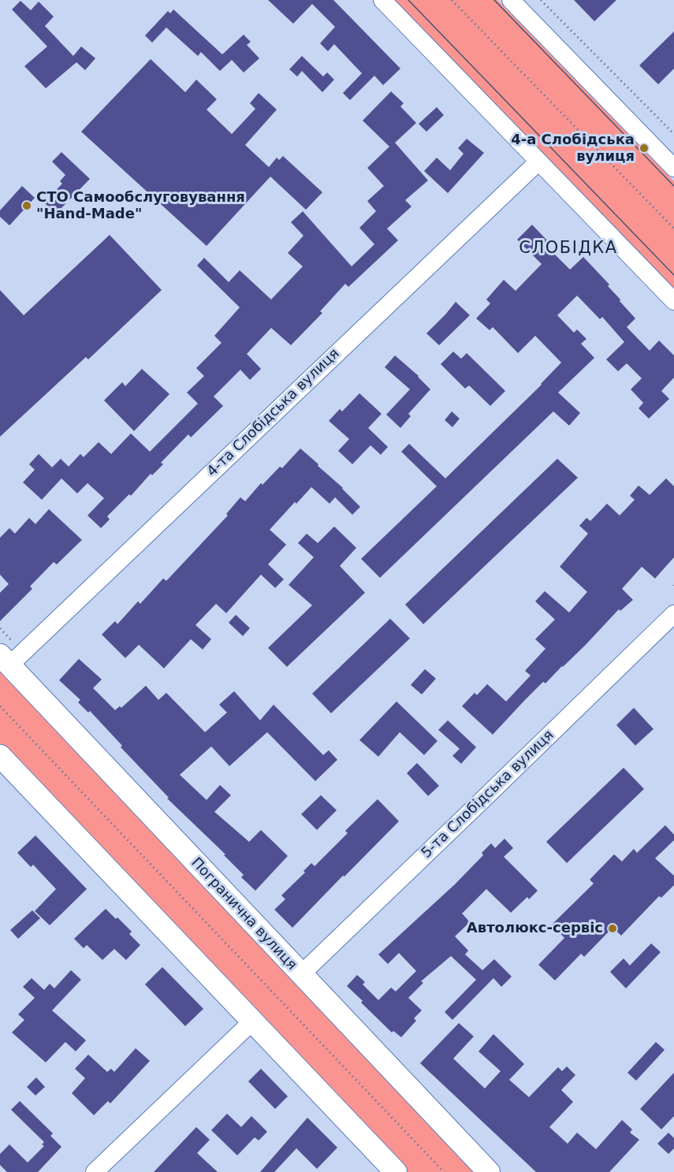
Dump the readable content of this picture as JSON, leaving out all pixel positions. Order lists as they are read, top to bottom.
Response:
{
  "streets": {
    "main road": ["Погранична вулиця"],
    "street": ["4-та Слобідська вулиця", "5-та Слобідська вулиця"]
  },
  "crossings": [
    ["4-та Слобідська вулиця", "Погранична вулиця"],
    ["5-та Слобідська вулиця", "Погранична вулиця"]
  ],
  "districts": ["СЛОБІДКА"],
  "places": ["4-а Слобідська вулиця", "СТО Самообслуговування \"Hand-Made\"", "Автолюкс-сервіс"]
}
